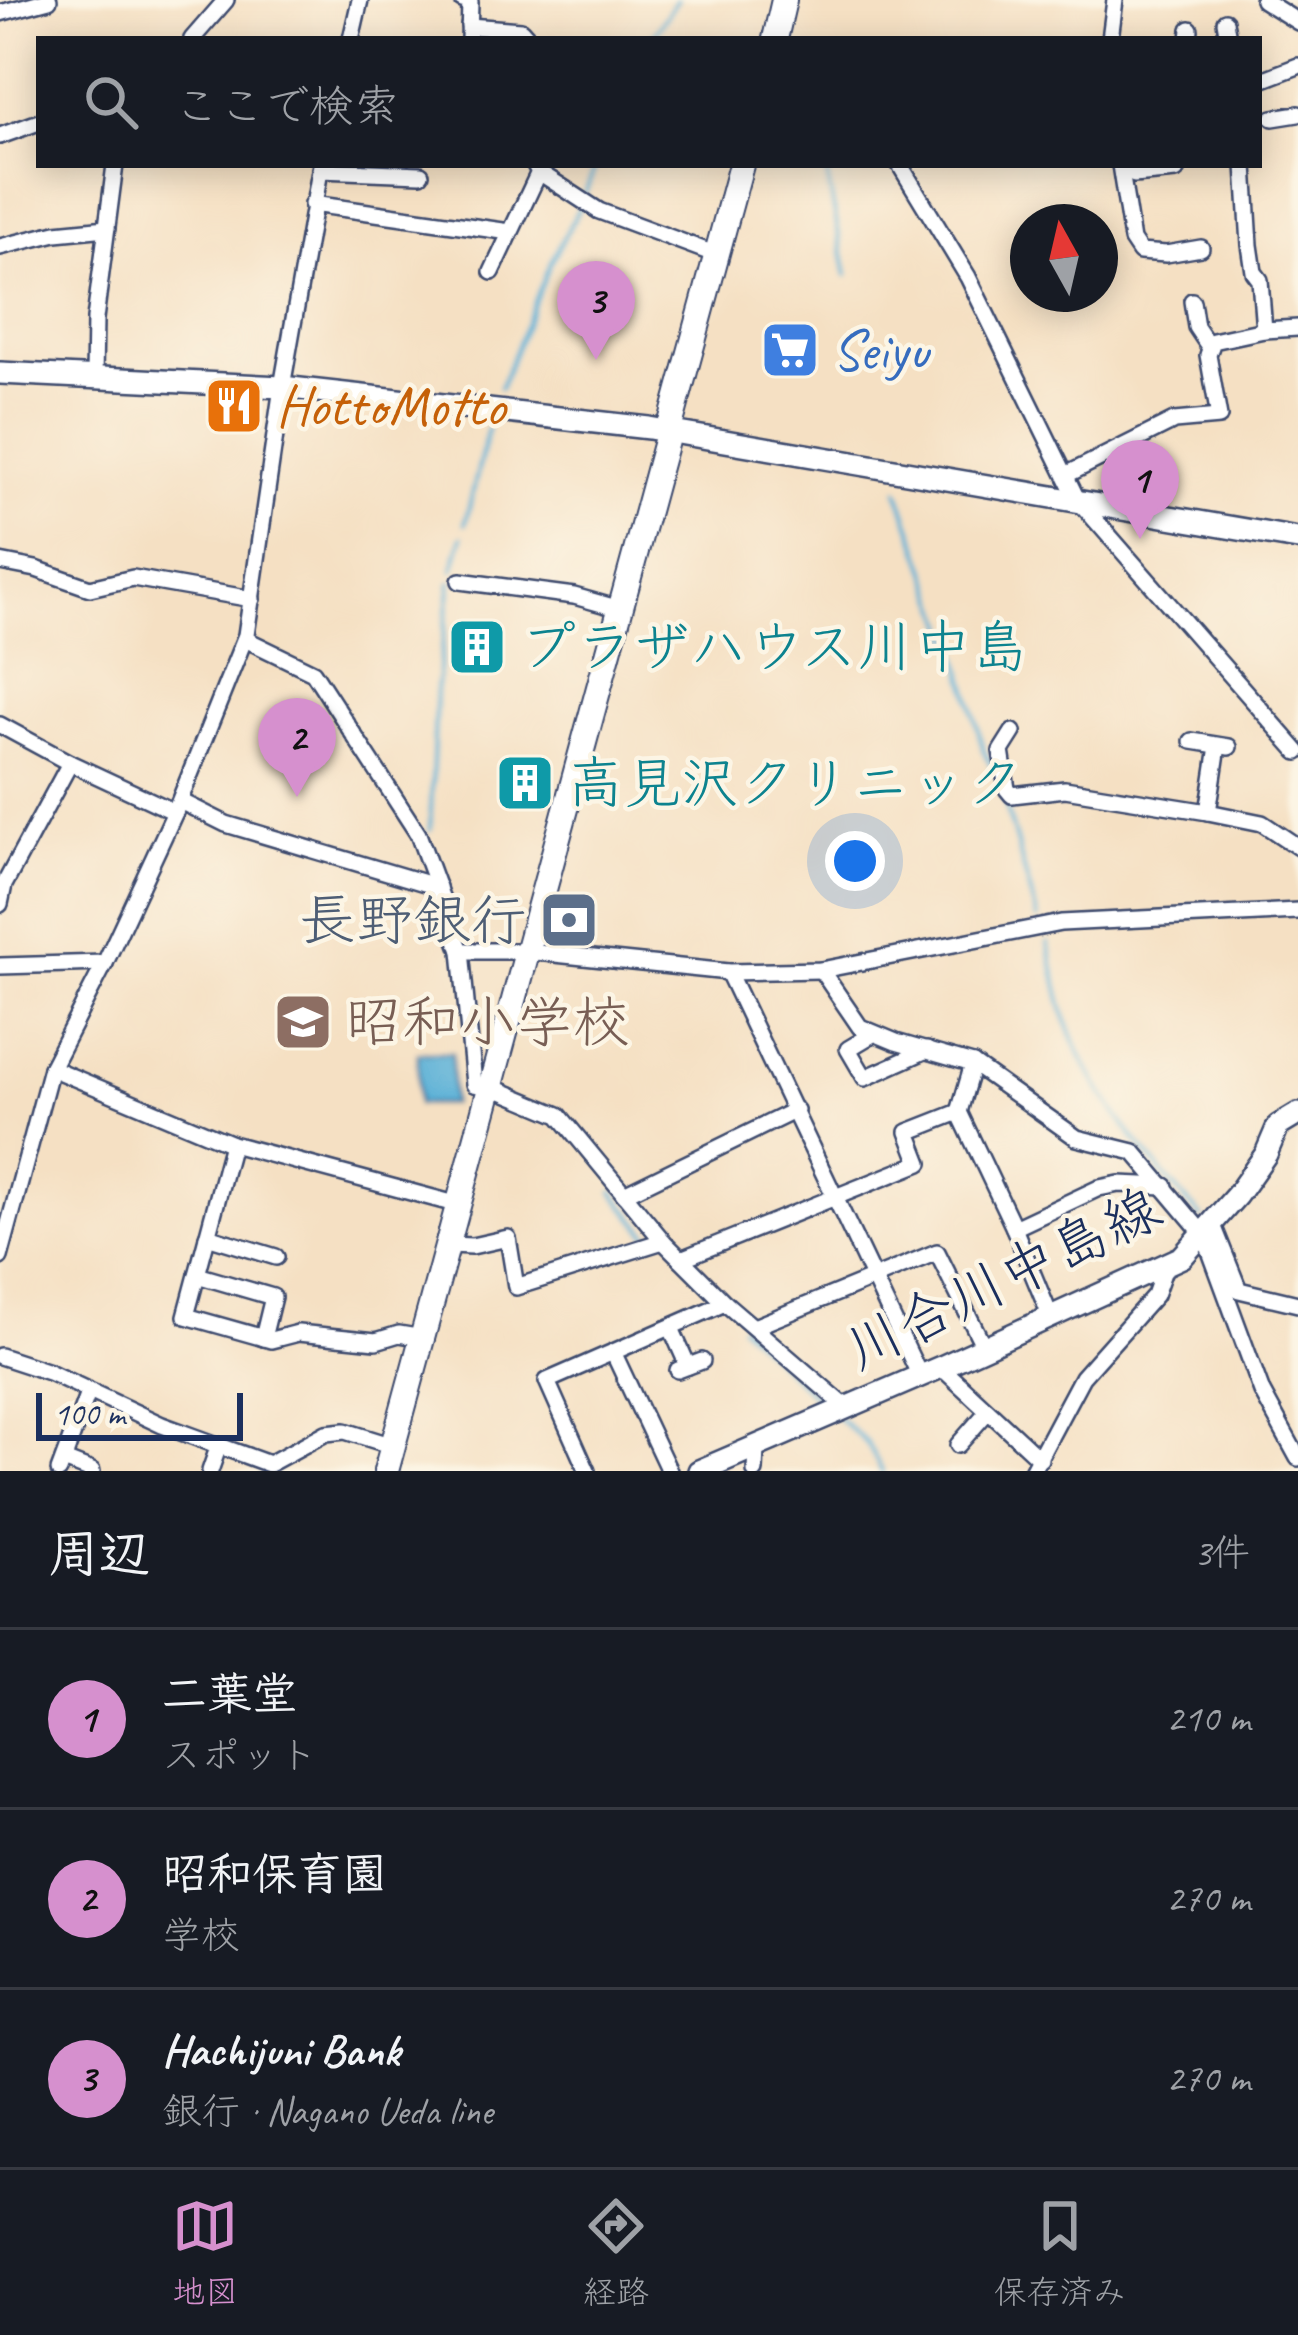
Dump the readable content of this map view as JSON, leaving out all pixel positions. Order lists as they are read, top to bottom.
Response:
{
  "streets": {
    "street": ["川合川中島線"]
  },
  "places": {
    "supermarket": ["Seiyu"],
    "restaurant": ["HottoMotto"],
    "building": ["プラザハウス川中島", "高見沢クリニック"],
    "bank": ["長野銀行"],
    "school or university": ["昭和小学校"]
  },
  "scale_bar": "100 m",
  "north": "top",
  "page": {
    "search": "ここで検索",
    "pins": ["3", "1", "2"],
    "scale": "100 m",
    "heading": ["周辺", "3件"],
    "list": [
      {
        "mark": "1",
        "name": "二葉堂",
        "note": "スポット",
        "value": "210 m"
      },
      {
        "mark": "2",
        "name": "昭和保育園",
        "note": "学校",
        "value": "270 m"
      },
      {
        "mark": "3",
        "name": "Hachijuni Bank",
        "note": "銀行 · Nagano Ueda line",
        "value": "270 m"
      }
    ],
    "nav": ["地図", "経路", "保存済み"]
  }
}
